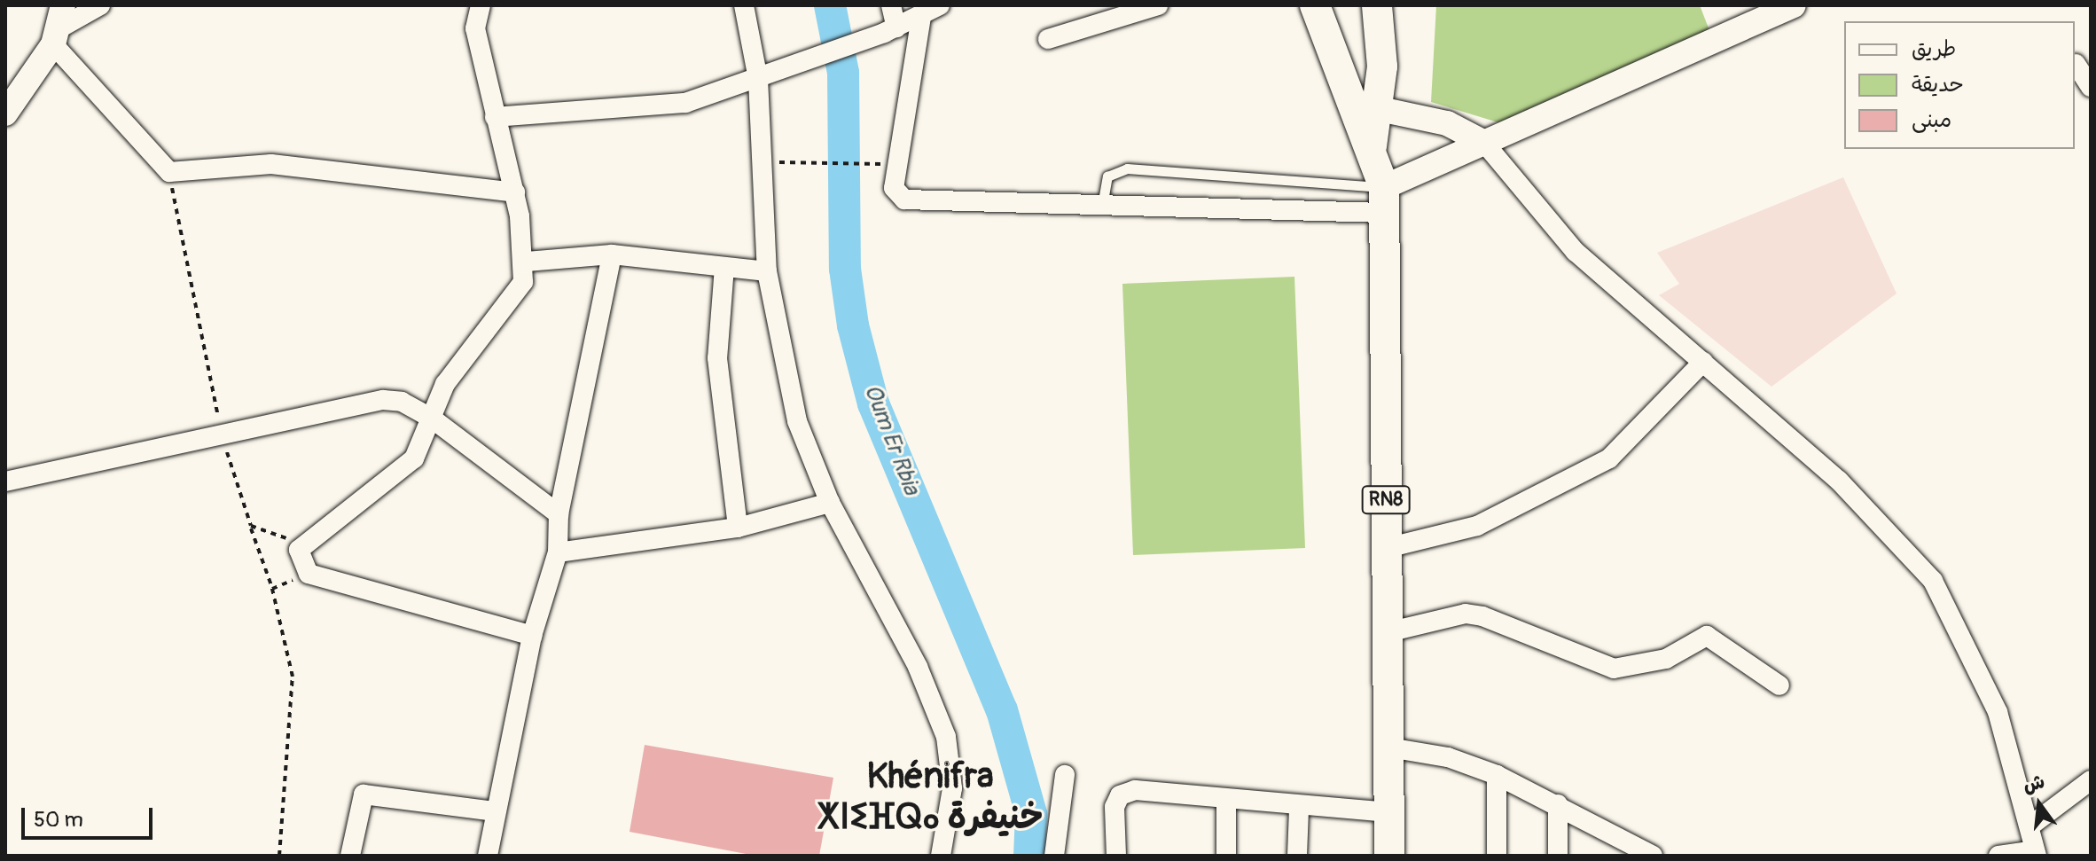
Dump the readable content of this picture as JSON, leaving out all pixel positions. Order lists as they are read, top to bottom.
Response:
{
  "streets": {
    "main road": ["RN8"]
  },
  "districts": ["Khénifra ⵅⵏⵉⴼⵕⴰ خنيفرة"],
  "water": ["Oum Er Rbia"],
  "legend": ["طريق", "حديقة", "مبنى"],
  "scale_bar": "50 m",
  "north": "top"
}
